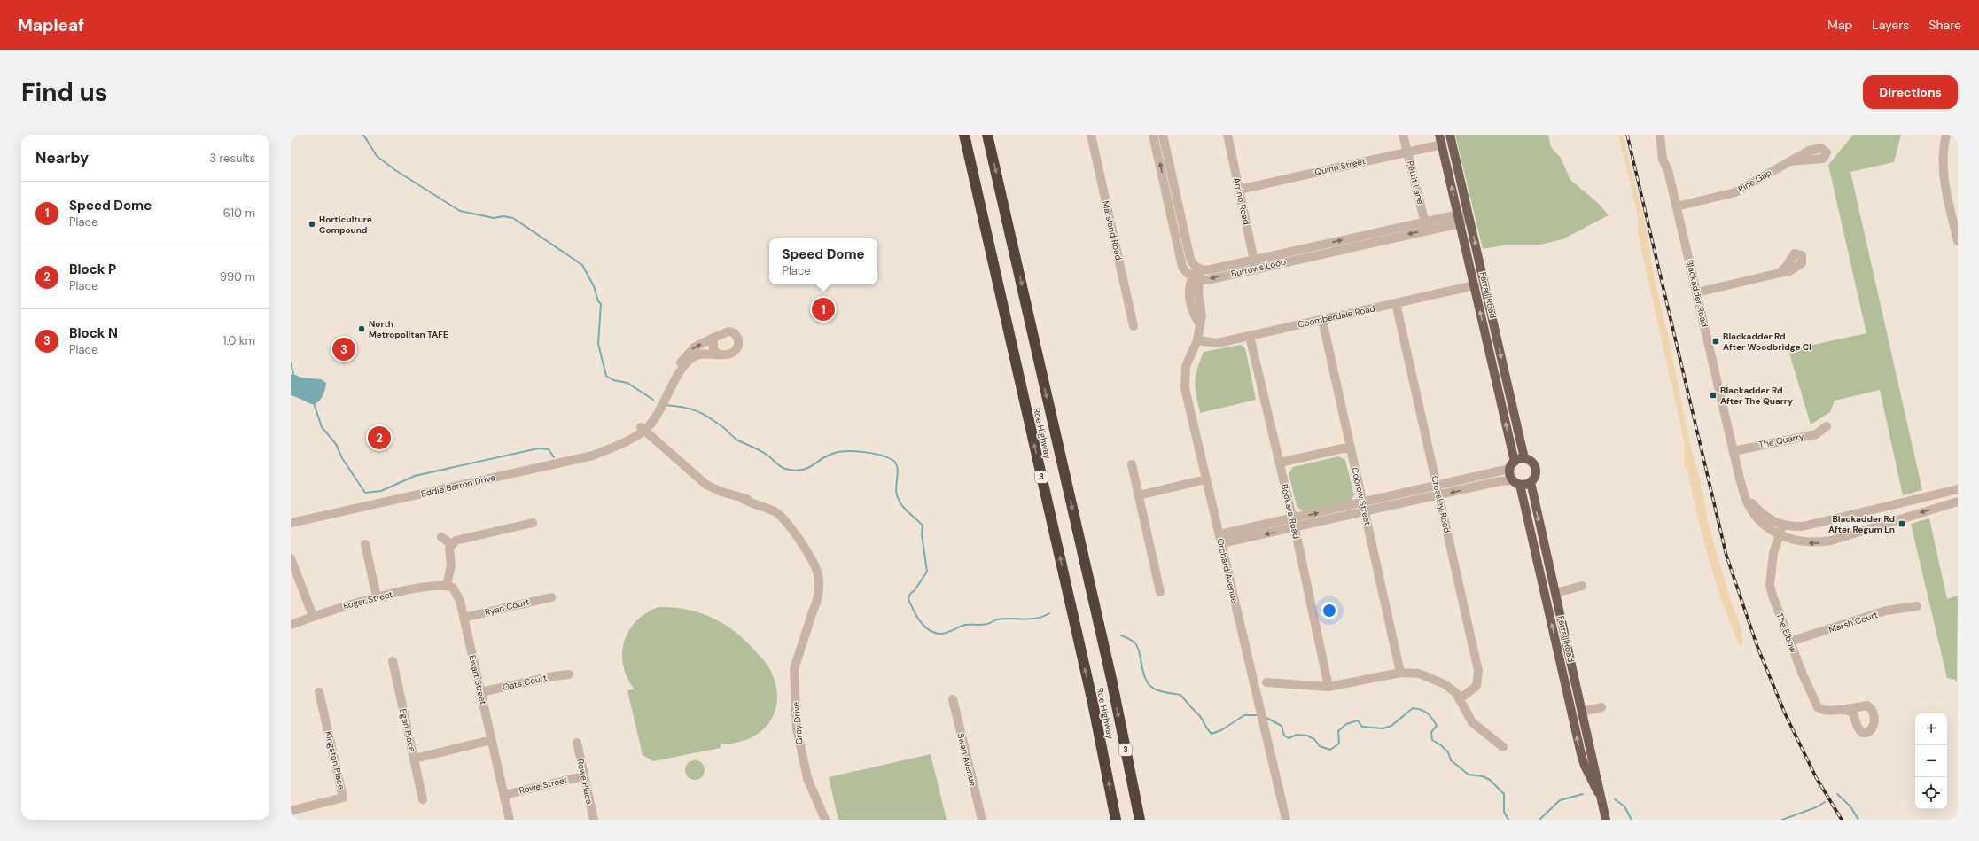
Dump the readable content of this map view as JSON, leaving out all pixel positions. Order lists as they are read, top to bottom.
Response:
{
  "streets": {
    "highway": ["Roe Highway", "3"],
    "main road": ["Farrall Road"],
    "street": [
      "Quinn Street",
      "Pine Gap",
      "Pettit Lane",
      "Arrino Road",
      "Marsland Road",
      "Burrows Loop",
      "Blackadder Road",
      "Coomberdale Road",
      "The Quarry",
      "Eddie Barron Drive",
      "Coorow Street",
      "Crossley Road",
      "Bookara Road",
      "Orchard Avenue",
      "Roger Street",
      "Ryan Court",
      "Marsh Court",
      "The Elbow",
      "Ewart Street",
      "Oats Court",
      "Gray Drive",
      "Egan Place",
      "Swan Avenue",
      "Kingston Place",
      "Rowe Place",
      "Rowe Street"
    ]
  },
  "crossings": [
    ["Quinn Street", "Pettit Lane"],
    ["Quinn Street", "Arrino Road"],
    ["Quinn Street", "Farrall Road"],
    ["Pine Gap", "Blackadder Road"],
    ["Pettit Lane", "Burrows Loop"],
    ["Arrino Road", "Burrows Loop"],
    ["Burrows Loop", "Farrall Road"],
    ["Burrows Loop", "Orchard Avenue"],
    ["Blackadder Road", "The Quarry"],
    ["Blackadder Road", "The Elbow"],
    ["Farrall Road", "Coomberdale Road"],
    ["Coomberdale Road", "Coorow Street"],
    ["Coomberdale Road", "Crossley Road"],
    ["Coomberdale Road", "Bookara Road"],
    ["Coomberdale Road", "Orchard Avenue"],
    ["Eddie Barron Drive", "Gray Drive"],
    ["Roger Street", "Ewart Street"],
    ["Ryan Court", "Ewart Street"],
    ["Marsh Court", "The Elbow"],
    ["Ewart Street", "Oats Court"],
    ["Ewart Street", "Rowe Street"],
    ["Rowe Place", "Rowe Street"]
  ],
  "places": {
    "other": ["Horticulture Compound", "North Metropolitan TAFE"],
    "transit": ["Blackadder Rd After Woodbridge Cl", "Blackadder Rd After The Quarry", "Blackadder Rd After Regum Ln"]
  },
  "page": {
    "header": "Mapleaf",
    "nav": ["Map", "Layers", "Share"],
    "buttons": "Directions",
    "title": "Find us",
    "heading": ["Nearby", "3 results"],
    "list": [
      {
        "mark": "1",
        "name": "Speed Dome",
        "note": "Place",
        "value": "610 m"
      },
      {
        "mark": "2",
        "name": "Block P",
        "note": "Place",
        "value": "990 m"
      },
      {
        "mark": "3",
        "name": "Block N",
        "note": "Place",
        "value": "1.0 km"
      }
    ],
    "popup": ["Speed Dome", "Place"],
    "pins": ["1", "3", "2"],
    "map_buttons": ["+", "−"]
  }
}
